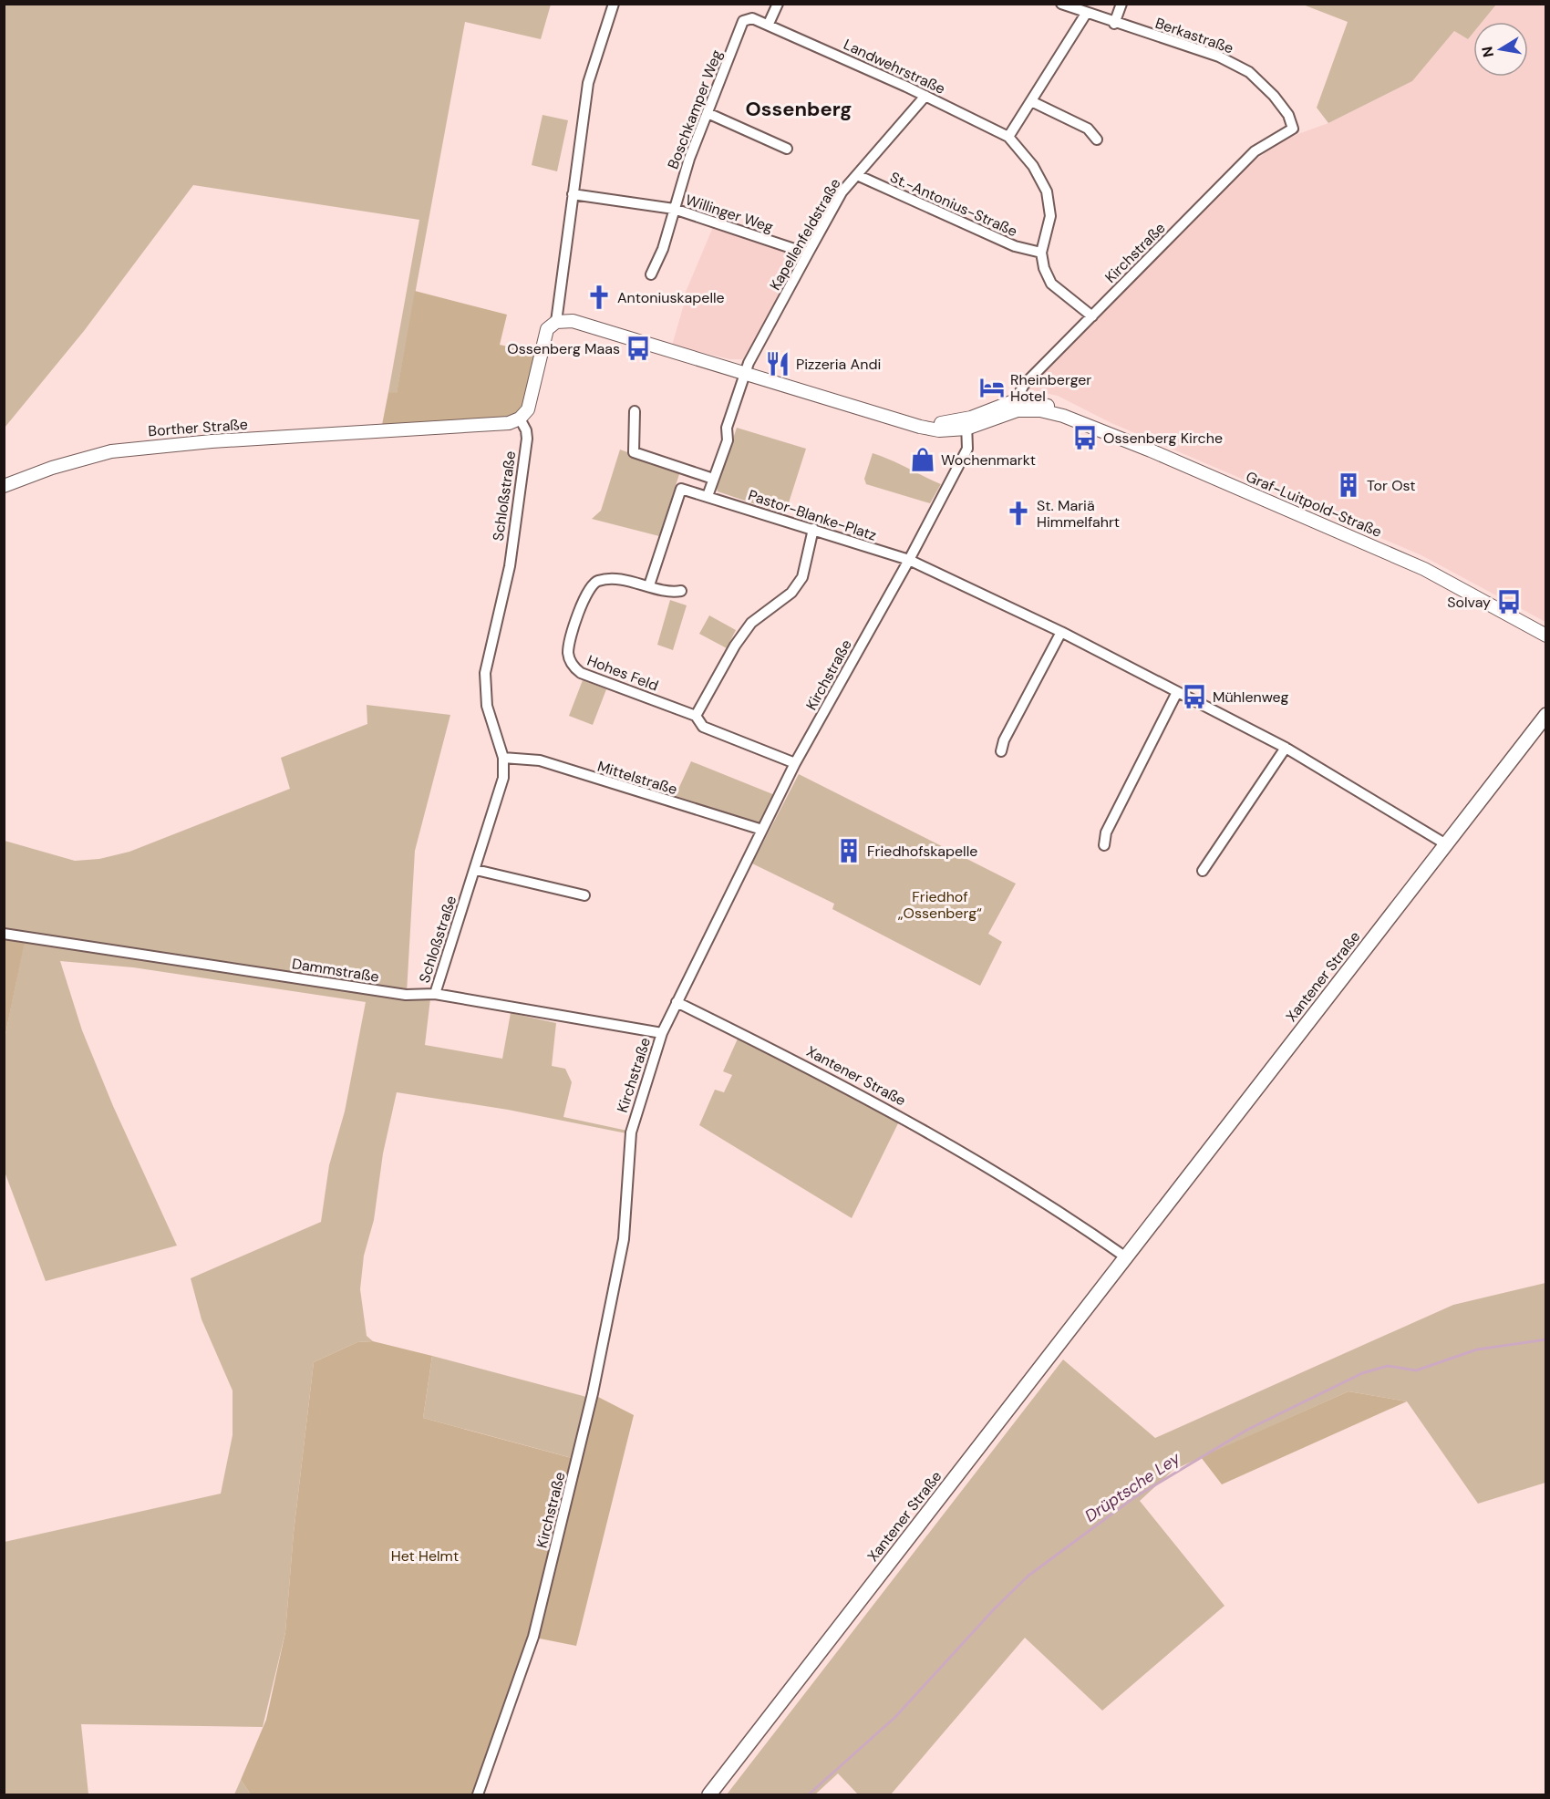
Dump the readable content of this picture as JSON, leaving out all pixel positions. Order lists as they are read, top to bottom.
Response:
{
  "streets": {
    "main road": ["Xantener Straße"],
    "street": [
      "Berkastraße",
      "Landwehrstraße",
      "Boschkamper Weg",
      "St.-Antonius-Straße",
      "Willinger Weg",
      "Kapellenfeldstraße",
      "Kirchstraße",
      "Borther Straße",
      "Schloßstraße",
      "Graf-Luitpold-Straße",
      "Pastor-Blanke-Platz",
      "Hohes Feld",
      "Mittelstraße",
      "Dammstraße"
    ]
  },
  "crossings": [
    ["Berkastraße", "Kirchstraße"],
    ["Landwehrstraße", "Boschkamper Weg"],
    ["Landwehrstraße", "St.-Antonius-Straße"],
    ["Landwehrstraße", "Kapellenfeldstraße"],
    ["Boschkamper Weg", "Willinger Weg"],
    ["St.-Antonius-Straße", "Kapellenfeldstraße"],
    ["Willinger Weg", "Kapellenfeldstraße"],
    ["Kapellenfeldstraße", "Graf-Luitpold-Straße"],
    ["Kirchstraße", "Graf-Luitpold-Straße"],
    ["Kirchstraße", "Pastor-Blanke-Platz"],
    ["Kirchstraße", "Hohes Feld"],
    ["Kirchstraße", "Mittelstraße"],
    ["Kirchstraße", "Dammstraße"],
    ["Kirchstraße", "Xantener Straße"],
    ["Borther Straße", "Schloßstraße"],
    ["Schloßstraße", "Mittelstraße"],
    ["Schloßstraße", "Dammstraße"],
    ["Pastor-Blanke-Platz", "Hohes Feld"]
  ],
  "districts": ["Ossenberg"],
  "water": ["Drüptsche Ley"],
  "parks": ["Friedhof „Ossenberg“", "Het Helmt"],
  "places": {
    "church": ["Antoniuskapelle", "St. Mariä Himmelfahrt"],
    "bus stop": [
      "Ossenberg Maas",
      "Ossenberg Kirche",
      "Solvay",
      "Mühlenweg"
    ],
    "restaurant": ["Pizzeria Andi"],
    "hotel": ["Rheinberger Hotel"],
    "shop": ["Wochenmarkt"],
    "building": ["Tor Ost", "Friedhofskapelle"]
  },
  "north": "left"
}
